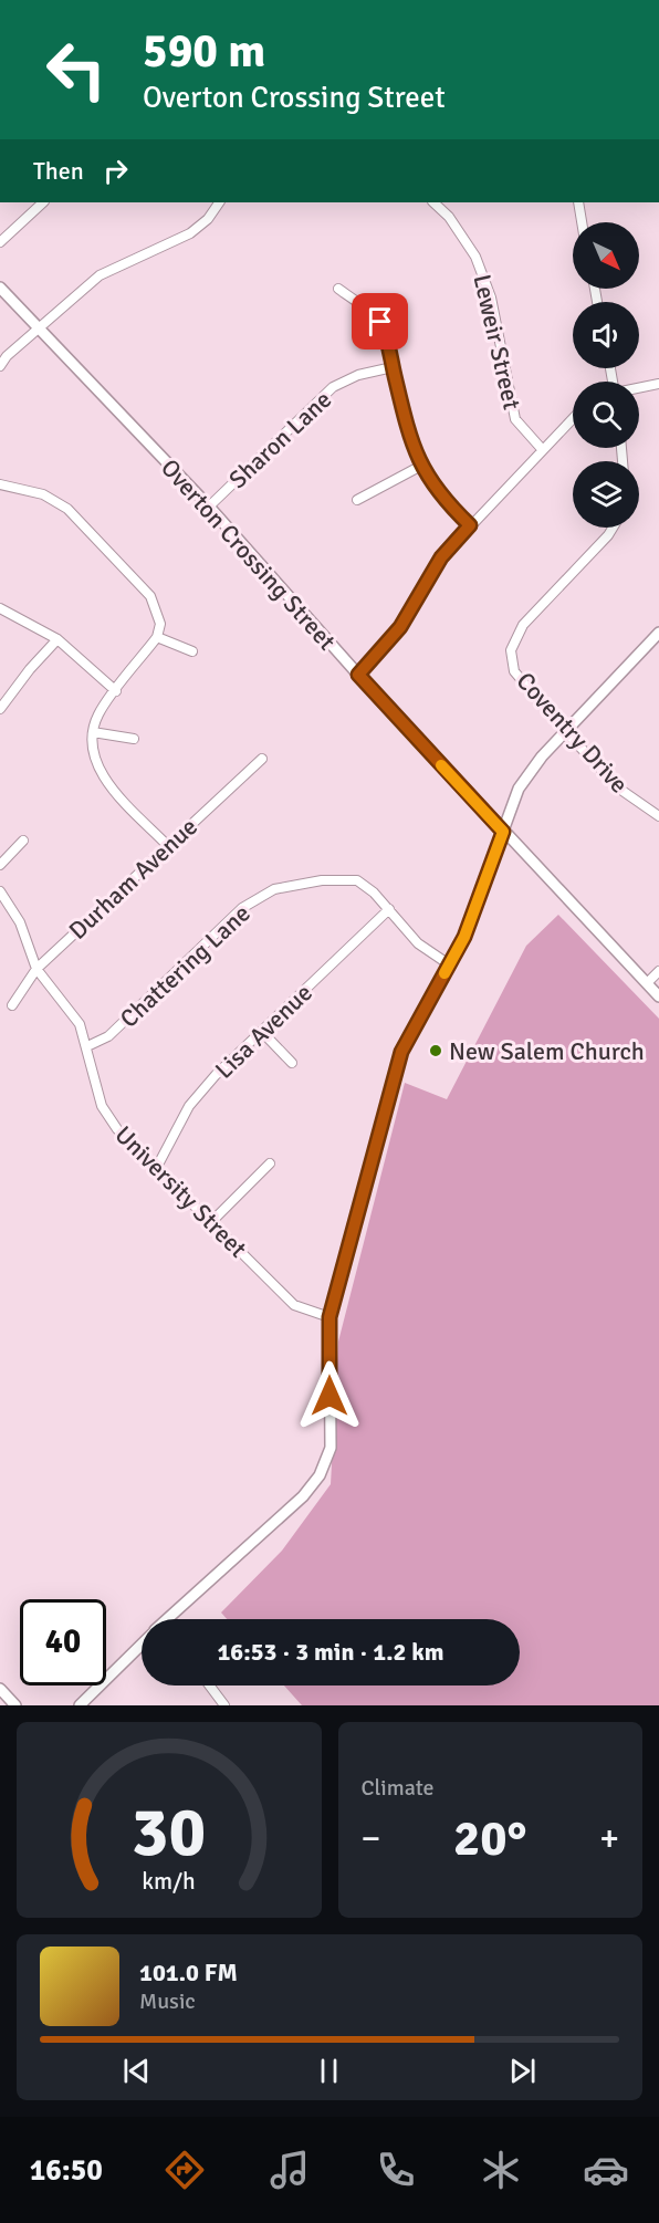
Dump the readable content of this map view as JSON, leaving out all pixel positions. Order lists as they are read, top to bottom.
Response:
{
  "streets": {
    "street": [
      "Leweir Street",
      "Sharon Lane",
      "Overton Crossing Street",
      "Coventry Drive",
      "Durham Avenue",
      "Chattering Lane",
      "Lisa Avenue",
      "University Street"
    ]
  },
  "crossings": [
    ["Sharon Lane", "Overton Crossing Street"],
    ["Durham Avenue", "University Street"],
    ["Chattering Lane", "Lisa Avenue"],
    ["Chattering Lane", "University Street"],
    ["Lisa Avenue", "University Street"]
  ],
  "places": ["New Salem Church"],
  "north": "bottom right",
  "page": {
    "turn": ["590 m", "Overton Crossing Street"],
    "then": "Then",
    "limit": "40",
    "trip": "16:53 · 3 min · 1.2 km",
    "tile": "Climate",
    "heat": ["−", "20°", "+"],
    "song": ["101.0 FM", "Music"],
    "tabs": "16:50",
    "gauge": ["30", "km/h"]
  }
}
